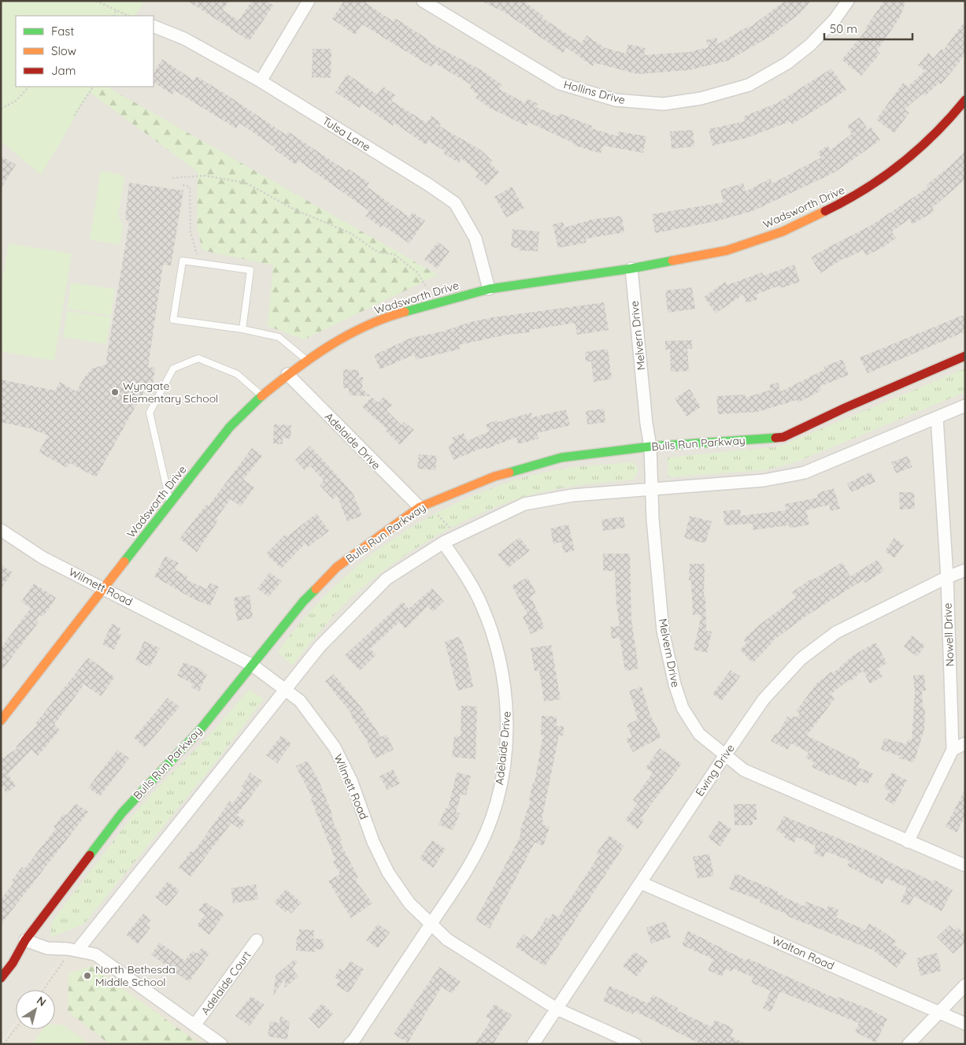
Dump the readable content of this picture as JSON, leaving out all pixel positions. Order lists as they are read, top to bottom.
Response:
{
  "streets": {
    "street": [
      "Hollins Drive",
      "Tulsa Lane",
      "Wadsworth Drive",
      "Melvern Drive",
      "Adelaide Drive",
      "Bulls Run Parkway",
      "Wilmett Road",
      "Nowell Drive",
      "Ewing Drive",
      "Walton Road",
      "Adelaide Court"
    ]
  },
  "crossings": [
    ["Tulsa Lane", "Wadsworth Drive"],
    ["Wadsworth Drive", "Melvern Drive"],
    ["Wadsworth Drive", "Adelaide Drive"],
    ["Wadsworth Drive", "Wilmett Road"],
    ["Melvern Drive", "Bulls Run Parkway"],
    ["Melvern Drive", "Nowell Drive"],
    ["Melvern Drive", "Ewing Drive"],
    ["Adelaide Drive", "Bulls Run Parkway"],
    ["Adelaide Drive", "Wilmett Road"],
    ["Bulls Run Parkway", "Wilmett Road"],
    ["Wilmett Road", "Ewing Drive"],
    ["Nowell Drive", "Ewing Drive"],
    ["Ewing Drive", "Walton Road"]
  ],
  "places": ["Wyngate Elementary School", "North Bethesda Middle School"],
  "legend": ["Fast", "Slow", "Jam"],
  "scale_bar": "50 m",
  "north": "top right"
}
